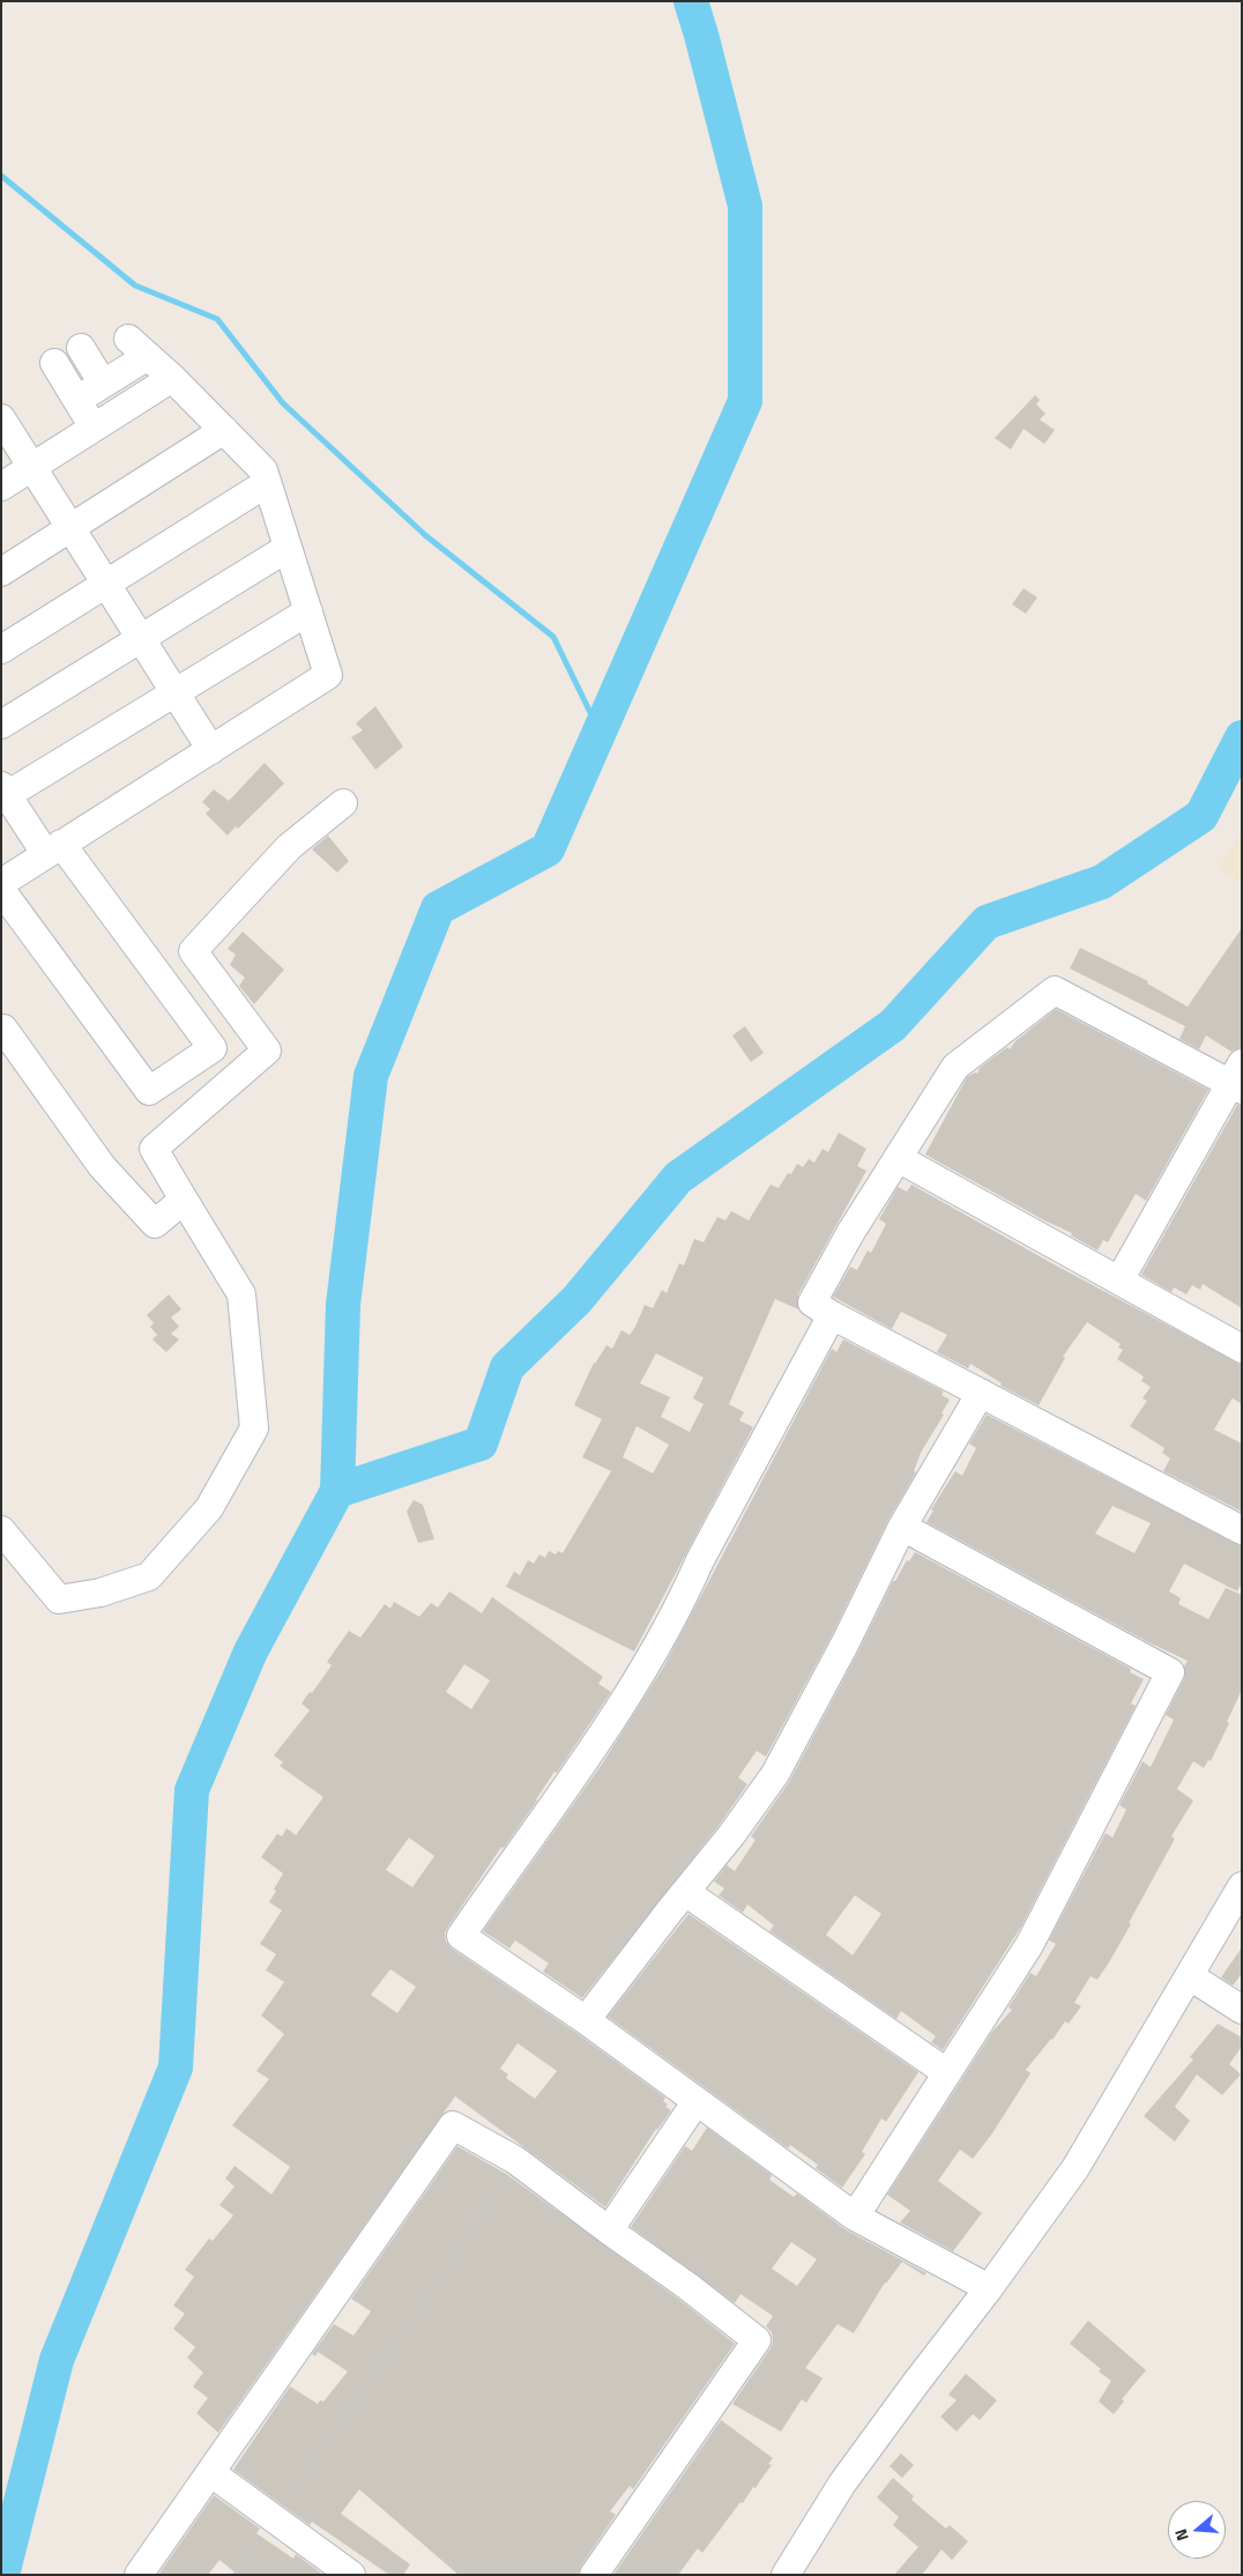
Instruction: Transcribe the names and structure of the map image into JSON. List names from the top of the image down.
{
  "north": "left"
}
